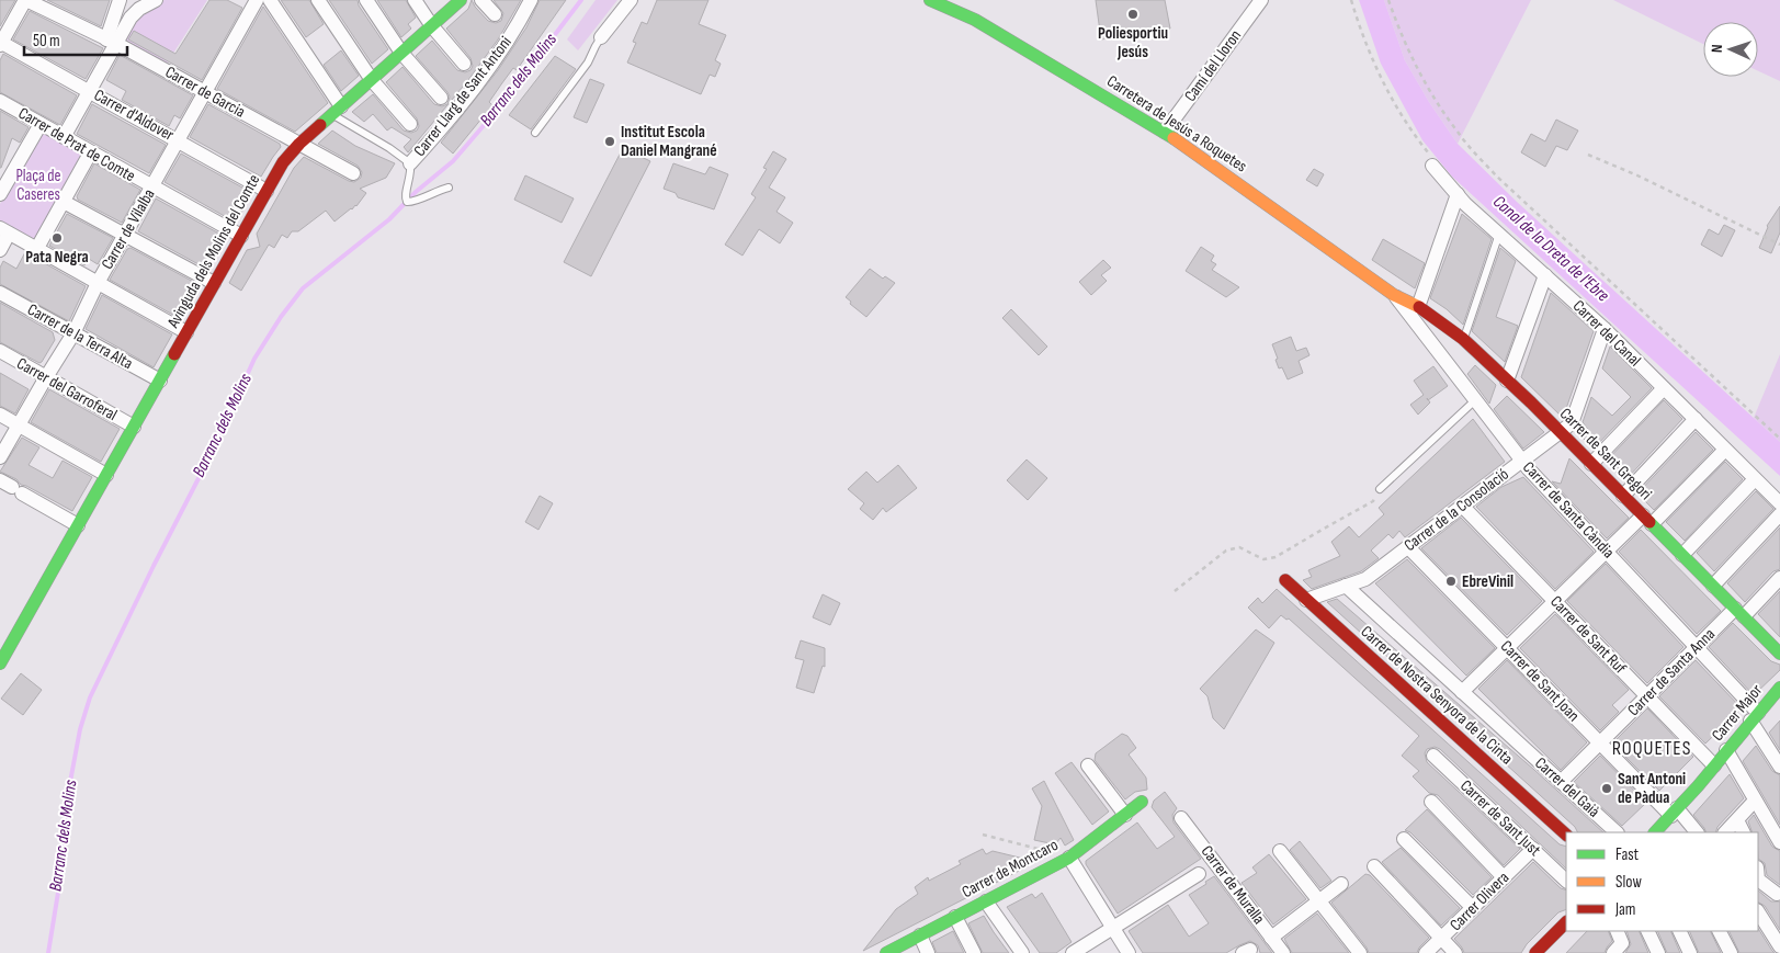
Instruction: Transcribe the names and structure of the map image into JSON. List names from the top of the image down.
{
  "streets": {
    "street": [
      "Camí del Lloron",
      "Carrer de Garcia",
      "Carrer Llarg de Sant Antoni",
      "Carrer d'Aldover",
      "Carretera de Jesús a Roquetes",
      "Carrer de Prat de Comte",
      "Carrer de Vilalba",
      "Avinguda dels Molins del Comte",
      "Carrer del Canal",
      "Carrer de la Terra Alta",
      "Carrer del Garroferal",
      "Carrer de Sant Gregori",
      "Carrer de la Consolació",
      "Carrer de Santa Càndia",
      "Carrer de Sant Ruf",
      "Carrer de Santa Anna",
      "Carrer de Sant Joan",
      "Carrer de Nostra Senyora de la Cinta",
      "Carrer Major",
      "Carrer del Gaià",
      "Carrer de Sant Just",
      "Carrer de Montcaro",
      "Carrer de Muralla",
      "Carrer Olivera"
    ]
  },
  "crossings": [
    ["Camí del Lloron", "Carretera de Jesús a Roquetes"],
    ["Carrer de Garcia", "Carrer de Vilalba"],
    ["Carrer de Garcia", "Avinguda dels Molins del Comte"],
    ["Carrer d'Aldover", "Carrer de Vilalba"],
    ["Carrer d'Aldover", "Avinguda dels Molins del Comte"],
    ["Carretera de Jesús a Roquetes", "Carrer de Sant Gregori"],
    ["Carretera de Jesús a Roquetes", "Carrer de Santa Càndia"],
    ["Carrer de Prat de Comte", "Carrer de Vilalba"],
    ["Carrer de Prat de Comte", "Avinguda dels Molins del Comte"],
    ["Carrer de Vilalba", "Carrer de la Terra Alta"],
    ["Carrer de Vilalba", "Carrer del Garroferal"],
    ["Avinguda dels Molins del Comte", "Carrer de la Terra Alta"],
    ["Avinguda dels Molins del Comte", "Carrer del Garroferal"],
    ["Carrer del Canal", "Carrer de la Consolació"],
    ["Carrer de Sant Gregori", "Carrer de la Consolació"],
    ["Carrer de Sant Gregori", "Carrer de Santa Càndia"],
    ["Carrer de Sant Gregori", "Carrer de Santa Anna"],
    ["Carrer de la Consolació", "Carrer de Santa Càndia"],
    ["Carrer de la Consolació", "Carrer de Sant Ruf"],
    ["Carrer de la Consolació", "Carrer de Sant Joan"],
    ["Carrer de la Consolació", "Carrer de Nostra Senyora de la Cinta"],
    ["Carrer de la Consolació", "Carrer del Gaià"],
    ["Carrer de Santa Càndia", "Carrer de Santa Anna"],
    ["Carrer de Santa Càndia", "Carrer Major"],
    ["Carrer de Sant Ruf", "Carrer de Santa Anna"],
    ["Carrer de Sant Ruf", "Carrer Major"],
    ["Carrer de Santa Anna", "Carrer de Sant Joan"],
    ["Carrer de Santa Anna", "Carrer del Gaià"],
    ["Carrer de Sant Joan", "Carrer Major"],
    ["Carrer de Sant Just", "Carrer Olivera"]
  ],
  "districts": ["ROQUETES"],
  "water": ["Barranc dels Molins", "Canal de la Dreta de l'Ebre"],
  "parks": ["Plaça de Caseres"],
  "places": [
    "Poliesportiu Jesús",
    "Institut Escola Daniel Mangrané",
    "Pata Negra",
    "EbreVinil",
    "Sant Antoni de Pàdua"
  ],
  "legend": ["Fast", "Slow", "Jam"],
  "scale_bar": "50 m",
  "north": "left"
}
